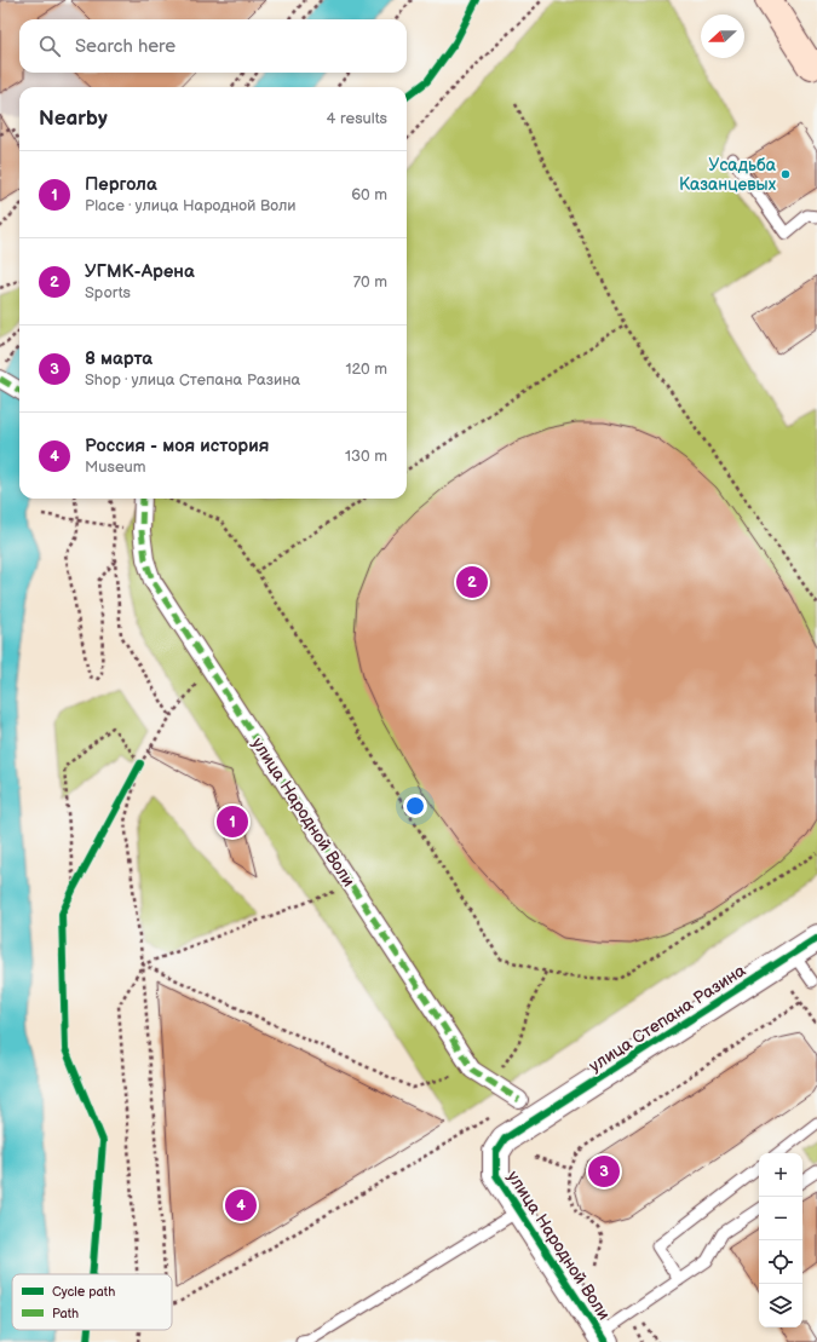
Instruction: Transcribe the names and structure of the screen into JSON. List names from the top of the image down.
{
  "streets": {
    "street": ["улица Народной Воли", "улица Степана Разина"]
  },
  "crossings": [
    ["улица Народной Воли", "улица Степана Разина"]
  ],
  "places": ["Усадьба Казанцевых"],
  "legend": ["Cycle path", "Path"],
  "north": "left",
  "page": {
    "search": "Search here",
    "heading": ["Nearby", "4 results"],
    "list": [
      {
        "mark": "1",
        "name": "Пергола",
        "note": "Place · улица Народной Воли",
        "value": "60 m"
      },
      {
        "mark": "2",
        "name": "УГМК-Арена",
        "note": "Sports",
        "value": "70 m"
      },
      {
        "mark": "3",
        "name": "8 марта",
        "note": "Shop · улица Степана Разина",
        "value": "120 m"
      },
      {
        "mark": "4",
        "name": "Россия - моя история",
        "note": "Museum",
        "value": "130 m"
      }
    ],
    "pins": [
      "2",
      "1",
      "3",
      "4"
    ],
    "map_buttons": ["+", "−"]
  }
}
